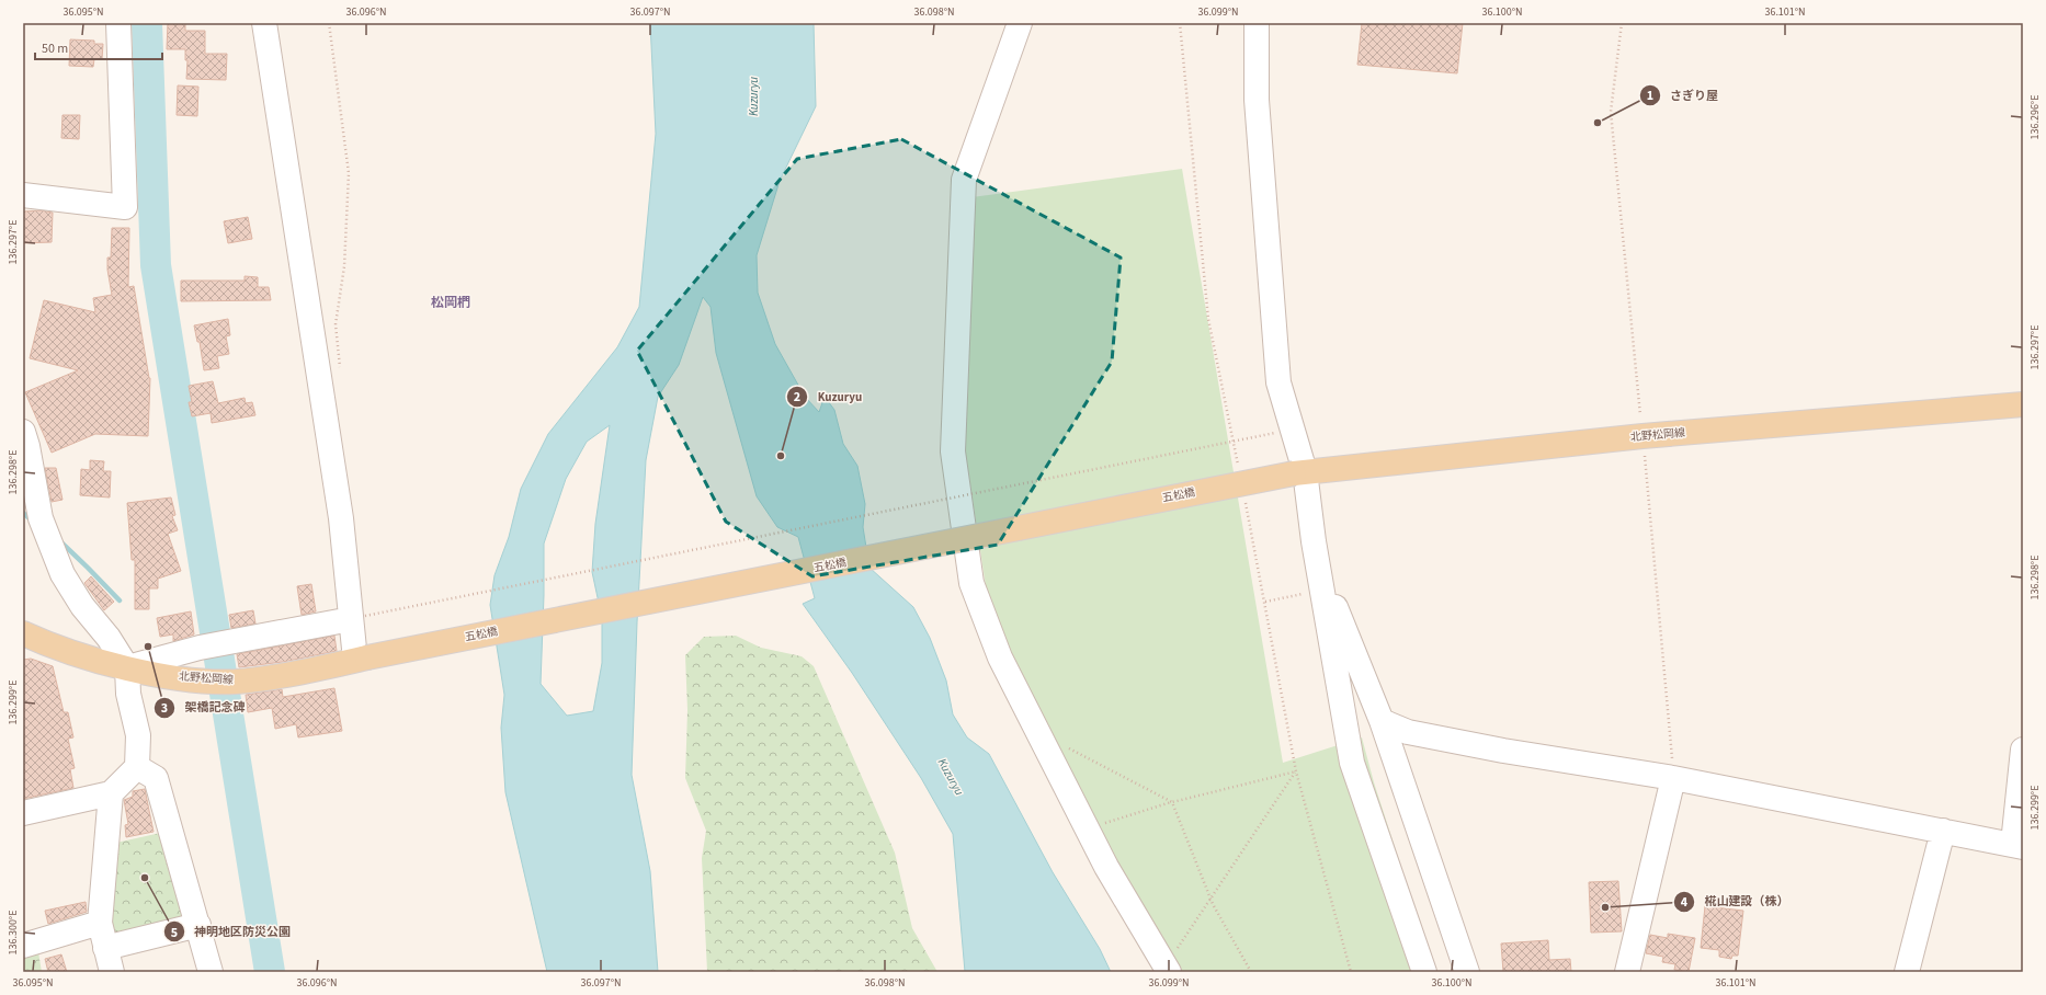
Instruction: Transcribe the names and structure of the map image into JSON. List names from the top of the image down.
{
  "streets": {
    "main road": ["北野松岡線", "五松橋"]
  },
  "crossings": [
    ["北野松岡線", "五松橋"]
  ],
  "districts": ["松岡椚"],
  "water": ["Kuzuryu"],
  "places": [
    "さぎり屋",
    "Kuzuryu",
    "架橋記念碑",
    "神明地区防災公園",
    "椛山建設（株）"
  ],
  "scale_bar": "50 m",
  "coordinates": [
    "36.095°N",
    "36.096°N",
    "36.097°N",
    "36.098°N",
    "36.099°N",
    "36.100°N",
    "36.101°N",
    "136.296°E",
    "136.297°E",
    "136.298°E",
    "136.299°E",
    "136.300°E"
  ]
}
